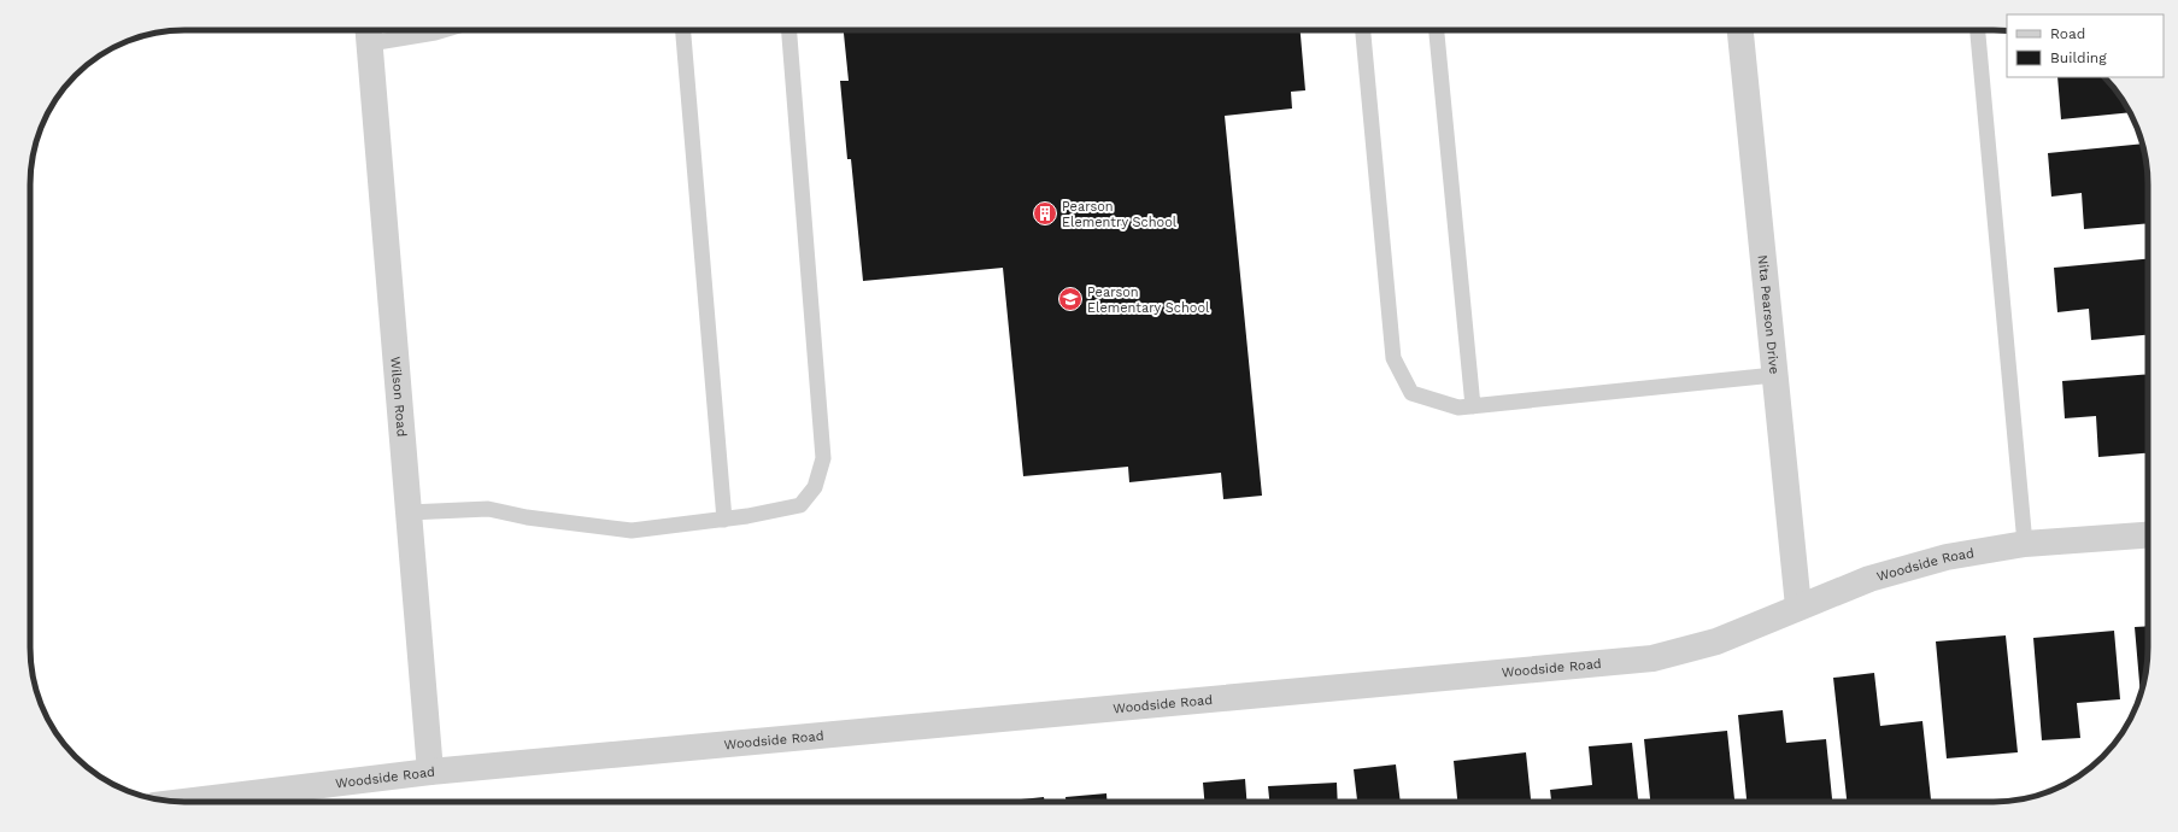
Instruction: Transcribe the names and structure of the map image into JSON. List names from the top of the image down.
{
  "streets": {
    "street": ["Nita Pearson Drive", "Wilson Road", "Woodside Road"]
  },
  "crossings": [
    ["Nita Pearson Drive", "Woodside Road"],
    ["Wilson Road", "Woodside Road"]
  ],
  "places": {
    "building": ["Pearson Elementry School"],
    "school or university": ["Pearson Elementary School"]
  },
  "legend": ["Road", "Building"]
}
